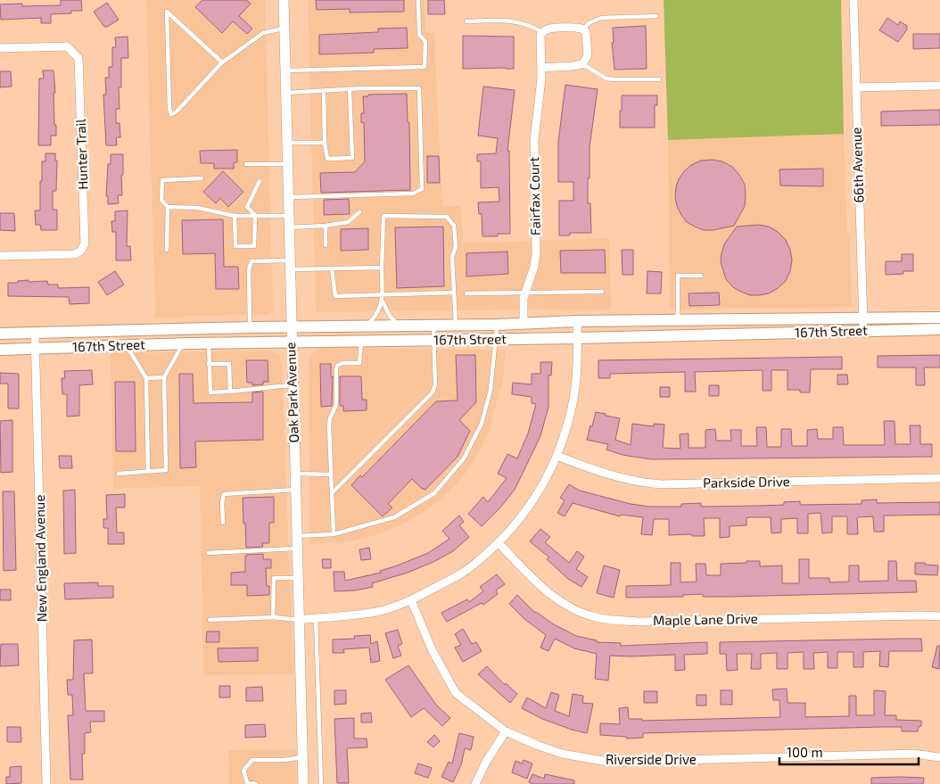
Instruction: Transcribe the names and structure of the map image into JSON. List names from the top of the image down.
{
  "streets": {
    "main road": ["167th Street"],
    "street": [
      "Hunter Trail",
      "66th Avenue",
      "Fairfax Court",
      "Oak Park Avenue",
      "Parkside Drive",
      "New England Avenue",
      "Maple Lane Drive",
      "Riverside Drive"
    ]
  },
  "crossings": [
    ["66th Avenue", "167th Street"],
    ["Fairfax Court", "167th Street"],
    ["167th Street", "Oak Park Avenue"],
    ["167th Street", "New England Avenue"]
  ],
  "scale_bar": "100 m"
}
